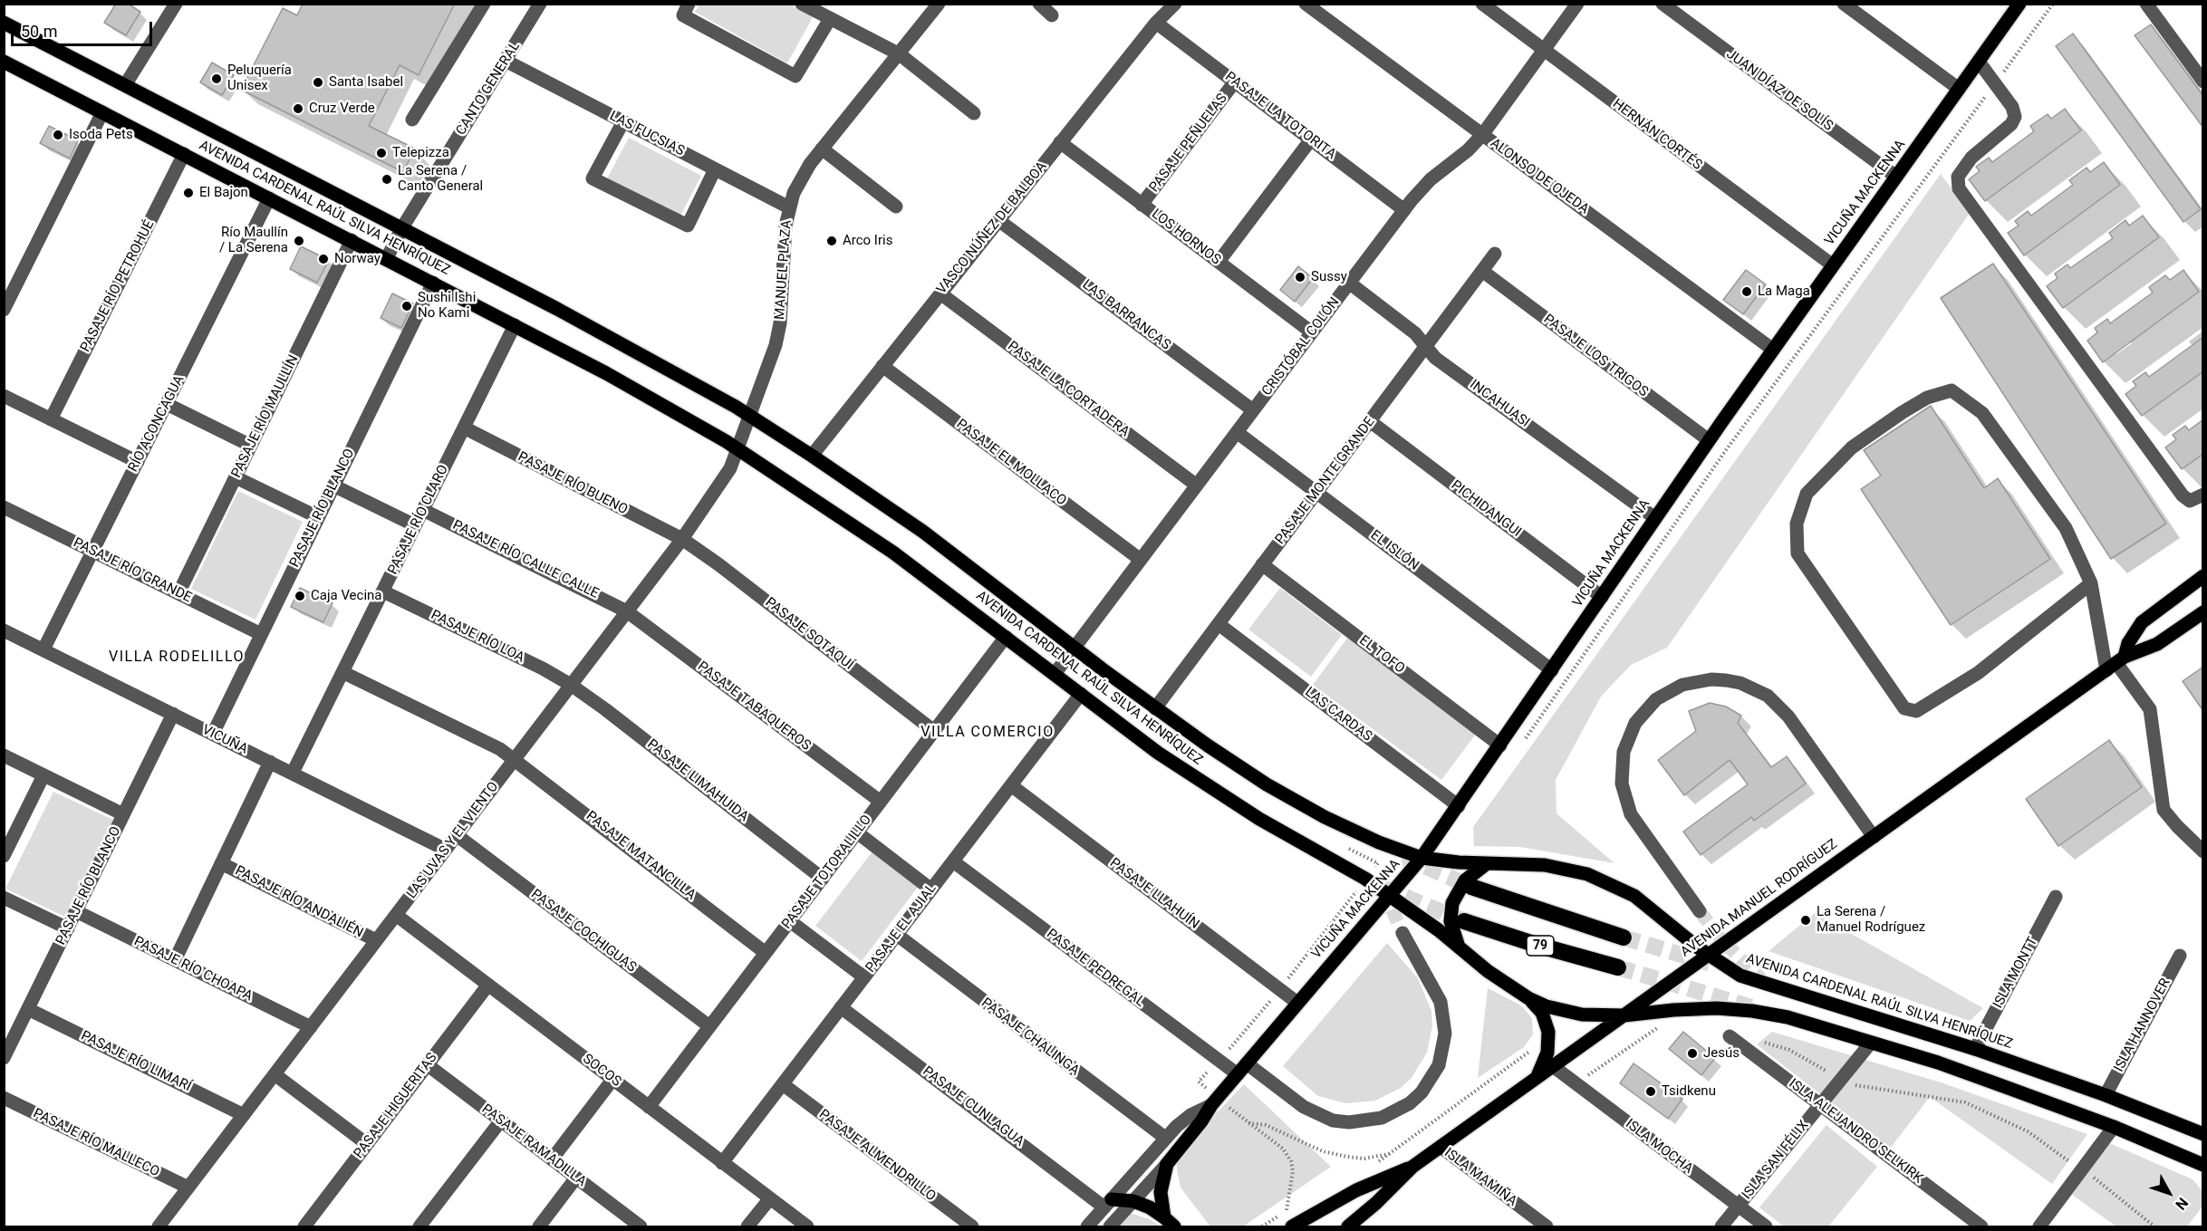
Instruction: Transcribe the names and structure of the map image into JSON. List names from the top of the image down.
{
  "streets": {
    "highway": ["79"],
    "main road": ["VICUÑA MACKENNA", "AVENIDA CARDENAL RAÚL SILVA HENRÍQUEZ", "AVENIDA MANUEL RODRÍGUEZ"],
    "street": [
      "CANTO GENERAL",
      "JUAN DÍAZ DE SOLÍS",
      "PASAJE LA TOTORITA",
      "LAS FUCSIAS",
      "HERNÁN CORTÉS",
      "PASAJE PEÑUELAS",
      "ALONSO DE OJEDA",
      "VASCO NÚÑEZ DE BALBOA",
      "LOS HORNOS",
      "MANUEL PLAZA",
      "PASAJE RÍO PETROHUÉ",
      "LAS BARRANCAS",
      "CRISTÓBAL COLÓN",
      "PASAJE LOS TRIGOS",
      "PASAJE LA CORTADERA",
      "INCAHUASI",
      "PASAJE RÍO MAULLÍN",
      "RÍO ACONCAGUA",
      "PASAJE EL MOLLACO",
      "PASAJE MONTE GRANDE",
      "PASAJE RÍO BUENO",
      "PASAJE RÍO BLANCO",
      "PICHIDANGUI",
      "PASAJE RÍO CLARO",
      "EL ISLÓN",
      "PASAJE RÍO CALLE CALLE",
      "PASAJE RÍO GRANDE",
      "PASAJE SOTAQUÍ",
      "PASAJE RÍO LOA",
      "EL TOFO",
      "PASAJE TABAQUEROS",
      "LAS CARDAS",
      "VICUÑA",
      "PASAJE LIMAHUIDA",
      "LAS UVAS Y EL VIENTO",
      "PASAJE MATANCILLA",
      "PASAJE TOTORALILLO",
      "PASAJE LLAHUÍN",
      "PASAJE RÍO ANDALIÉN",
      "PASAJE EL AJIAL",
      "PASAJE COCHIGUAS",
      "PASAJE PEDREGAL",
      "PASAJE RÍO CHOAPA",
      "ISLA MONTT",
      "ISLA HANNOVER",
      "PASAJE CHALINGA",
      "PASAJE RÍO LIMARÍ",
      "SOCOS",
      "PASAJE HIGUERITAS",
      "PASAJE CUNLAGUA",
      "ISLA ALEJANDRO SELKIRK",
      "PASAJE RÍO MALLECO",
      "PASAJE RAMADILLA",
      "ISLA MOCHA",
      "PASAJE ALMENDRILLO",
      "ISLA SAN FÉLIX",
      "ISLA MAMIÑA"
    ]
  },
  "crossings": [
    ["CANTO GENERAL", "LAS FUCSIAS"],
    ["CANTO GENERAL", "AVENIDA CARDENAL RAÚL SILVA HENRÍQUEZ"],
    ["JUAN DÍAZ DE SOLÍS", "VICUÑA MACKENNA"],
    ["PASAJE LA TOTORITA", "PASAJE PEÑUELAS"],
    ["PASAJE LA TOTORITA", "VASCO NÚÑEZ DE BALBOA"],
    ["PASAJE LA TOTORITA", "CRISTÓBAL COLÓN"],
    ["LAS FUCSIAS", "MANUEL PLAZA"],
    ["HERNÁN CORTÉS", "VICUÑA MACKENNA"],
    ["HERNÁN CORTÉS", "CRISTÓBAL COLÓN"],
    ["PASAJE PEÑUELAS", "LOS HORNOS"],
    ["ALONSO DE OJEDA", "VICUÑA MACKENNA"],
    ["ALONSO DE OJEDA", "CRISTÓBAL COLÓN"],
    ["VICUÑA MACKENNA", "AVENIDA CARDENAL RAÚL SILVA HENRÍQUEZ"],
    ["VICUÑA MACKENNA", "PASAJE LOS TRIGOS"],
    ["VICUÑA MACKENNA", "INCAHUASI"],
    ["VICUÑA MACKENNA", "PICHIDANGUI"],
    ["VICUÑA MACKENNA", "EL ISLÓN"],
    ["VICUÑA MACKENNA", "EL TOFO"],
    ["VICUÑA MACKENNA", "LAS CARDAS"],
    ["VICUÑA MACKENNA", "PASAJE LLAHUÍN"],
    ["VICUÑA MACKENNA", "PASAJE PEDREGAL"],
    ["VICUÑA MACKENNA", "PASAJE CHALINGA"],
    ["VICUÑA MACKENNA", "PASAJE CUNLAGUA"],
    ["AVENIDA CARDENAL RAÚL SILVA HENRÍQUEZ", "VASCO NÚÑEZ DE BALBOA"],
    ["AVENIDA CARDENAL RAÚL SILVA HENRÍQUEZ", "MANUEL PLAZA"],
    ["AVENIDA CARDENAL RAÚL SILVA HENRÍQUEZ", "PASAJE RÍO PETROHUÉ"],
    ["AVENIDA CARDENAL RAÚL SILVA HENRÍQUEZ", "CRISTÓBAL COLÓN"],
    ["AVENIDA CARDENAL RAÚL SILVA HENRÍQUEZ", "PASAJE RÍO MAULLÍN"],
    ["AVENIDA CARDENAL RAÚL SILVA HENRÍQUEZ", "RÍO ACONCAGUA"],
    ["AVENIDA CARDENAL RAÚL SILVA HENRÍQUEZ", "PASAJE MONTE GRANDE"],
    ["AVENIDA CARDENAL RAÚL SILVA HENRÍQUEZ", "PASAJE RÍO BLANCO"],
    ["AVENIDA CARDENAL RAÚL SILVA HENRÍQUEZ", "PASAJE RÍO CLARO"],
    ["AVENIDA CARDENAL RAÚL SILVA HENRÍQUEZ", "LAS UVAS Y EL VIENTO"],
    ["AVENIDA CARDENAL RAÚL SILVA HENRÍQUEZ", "PASAJE TOTORALILLO"],
    ["AVENIDA CARDENAL RAÚL SILVA HENRÍQUEZ", "AVENIDA MANUEL RODRÍGUEZ"],
    ["AVENIDA CARDENAL RAÚL SILVA HENRÍQUEZ", "PASAJE EL AJIAL"],
    ["AVENIDA CARDENAL RAÚL SILVA HENRÍQUEZ", "ISLA MONTT"],
    ["AVENIDA CARDENAL RAÚL SILVA HENRÍQUEZ", "ISLA HANNOVER"],
    ["AVENIDA CARDENAL RAÚL SILVA HENRÍQUEZ", "ISLA SAN FÉLIX"],
    ["VASCO NÚÑEZ DE BALBOA", "LOS HORNOS"],
    ["VASCO NÚÑEZ DE BALBOA", "LAS BARRANCAS"],
    ["VASCO NÚÑEZ DE BALBOA", "PASAJE LA CORTADERA"],
    ["VASCO NÚÑEZ DE BALBOA", "PASAJE EL MOLLACO"],
    ["LOS HORNOS", "CRISTÓBAL COLÓN"],
    ["MANUEL PLAZA", "LAS UVAS Y EL VIENTO"],
    ["LAS BARRANCAS", "CRISTÓBAL COLÓN"],
    ["CRISTÓBAL COLÓN", "PASAJE LA CORTADERA"],
    ["CRISTÓBAL COLÓN", "INCAHUASI"],
    ["CRISTÓBAL COLÓN", "PASAJE EL MOLLACO"],
    ["CRISTÓBAL COLÓN", "EL ISLÓN"],
    ["PASAJE LOS TRIGOS", "PASAJE MONTE GRANDE"],
    ["INCAHUASI", "PASAJE MONTE GRANDE"],
    ["PASAJE RÍO MAULLÍN", "PASAJE RÍO GRANDE"],
    ["RÍO ACONCAGUA", "PASAJE RÍO GRANDE"],
    ["RÍO ACONCAGUA", "VICUÑA"],
    ["PASAJE MONTE GRANDE", "PICHIDANGUI"],
    ["PASAJE MONTE GRANDE", "EL ISLÓN"],
    ["PASAJE MONTE GRANDE", "EL TOFO"],
    ["PASAJE MONTE GRANDE", "LAS CARDAS"],
    ["PASAJE RÍO BUENO", "PASAJE RÍO CLARO"],
    ["PASAJE RÍO BUENO", "PASAJE SOTAQUÍ"],
    ["PASAJE RÍO BUENO", "LAS UVAS Y EL VIENTO"],
    ["PASAJE RÍO BLANCO", "PASAJE RÍO GRANDE"],
    ["PASAJE RÍO BLANCO", "VICUÑA"],
    ["PASAJE RÍO BLANCO", "PASAJE RÍO CHOAPA"],
    ["PASAJE RÍO BLANCO", "PASAJE RÍO LIMARÍ"],
    ["PASAJE RÍO CLARO", "PASAJE RÍO CALLE CALLE"],
    ["PASAJE RÍO CLARO", "PASAJE RÍO LOA"],
    ["PASAJE RÍO CLARO", "VICUÑA"],
    ["PASAJE RÍO CALLE CALLE", "PASAJE TABAQUEROS"],
    ["PASAJE RÍO CALLE CALLE", "LAS UVAS Y EL VIENTO"],
    ["PASAJE SOTAQUÍ", "LAS UVAS Y EL VIENTO"],
    ["PASAJE SOTAQUÍ", "PASAJE TOTORALILLO"],
    ["PASAJE RÍO LOA", "PASAJE LIMAHUIDA"],
    ["PASAJE RÍO LOA", "LAS UVAS Y EL VIENTO"],
    ["PASAJE TABAQUEROS", "LAS UVAS Y EL VIENTO"],
    ["PASAJE TABAQUEROS", "PASAJE TOTORALILLO"],
    ["VICUÑA", "LAS UVAS Y EL VIENTO"],
    ["PASAJE LIMAHUIDA", "LAS UVAS Y EL VIENTO"],
    ["PASAJE LIMAHUIDA", "PASAJE TOTORALILLO"],
    ["LAS UVAS Y EL VIENTO", "PASAJE MATANCILLA"],
    ["LAS UVAS Y EL VIENTO", "PASAJE RÍO ANDALIÉN"],
    ["LAS UVAS Y EL VIENTO", "PASAJE COCHIGUAS"],
    ["LAS UVAS Y EL VIENTO", "PASAJE RÍO CHOAPA"],
    ["LAS UVAS Y EL VIENTO", "PASAJE RÍO LIMARÍ"],
    ["LAS UVAS Y EL VIENTO", "SOCOS"],
    ["LAS UVAS Y EL VIENTO", "PASAJE RÍO MALLECO"],
    ["PASAJE MATANCILLA", "PASAJE TOTORALILLO"],
    ["PASAJE TOTORALILLO", "PASAJE COCHIGUAS"],
    ["PASAJE TOTORALILLO", "SOCOS"],
    ["PASAJE LLAHUÍN", "PASAJE EL AJIAL"],
    ["AVENIDA MANUEL RODRÍGUEZ", "ISLA MOCHA"],
    ["AVENIDA MANUEL RODRÍGUEZ", "ISLA MAMIÑA"],
    ["PASAJE EL AJIAL", "PASAJE PEDREGAL"],
    ["PASAJE EL AJIAL", "PASAJE CHALINGA"],
    ["PASAJE EL AJIAL", "SOCOS"],
    ["PASAJE EL AJIAL", "PASAJE CUNLAGUA"],
    ["PASAJE EL AJIAL", "PASAJE ALMENDRILLO"],
    ["SOCOS", "PASAJE HIGUERITAS"],
    ["PASAJE HIGUERITAS", "PASAJE RAMADILLA"],
    ["ISLA ALEJANDRO SELKIRK", "ISLA SAN FÉLIX"],
    ["ISLA MOCHA", "ISLA SAN FÉLIX"]
  ],
  "districts": ["VILLA RODELILLO", "VILLA COMERCIO"],
  "places": [
    "Peluquería Unisex",
    "Santa Isabel",
    "Cruz Verde",
    "Isoda Pets",
    "Telepizza",
    "La Serena / Canto General",
    "El Bajon",
    "Río Maullín / La Serena",
    "Arco Iris",
    "Norway",
    "Sussy",
    "La Maga",
    "Sushi Ishi No Kami",
    "Caja Vecina",
    "La Serena / Manuel Rodríguez",
    "Jesús",
    "Tsidkenu"
  ],
  "scale_bar": "50 m",
  "north": "bottom right"
}
